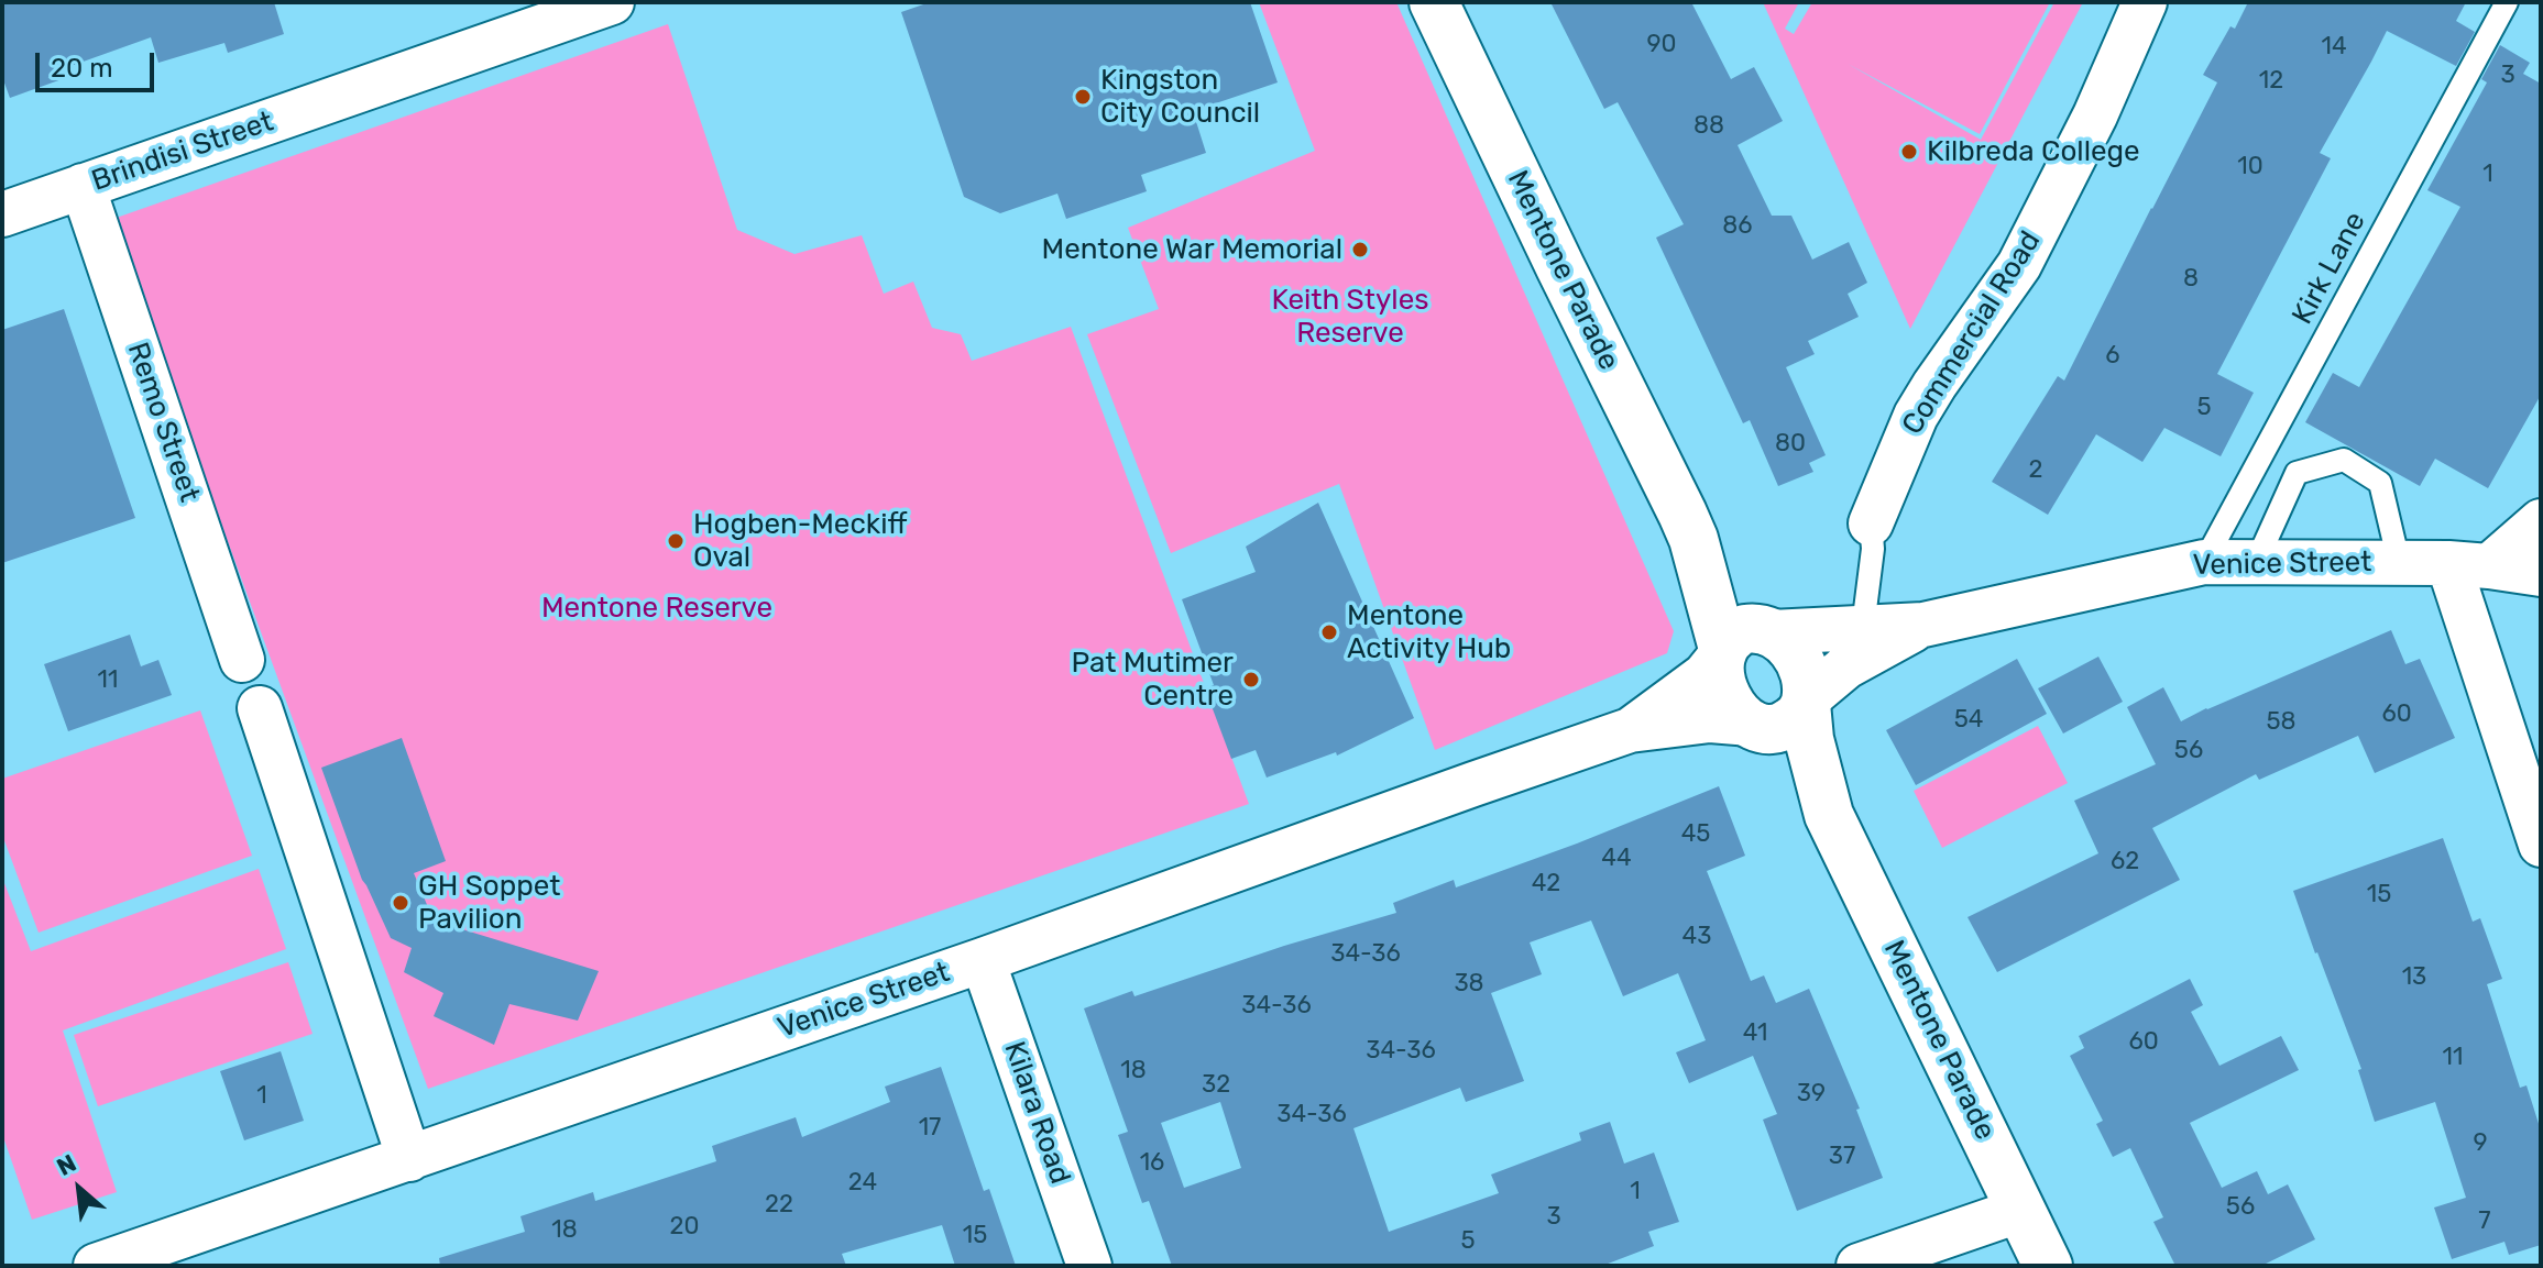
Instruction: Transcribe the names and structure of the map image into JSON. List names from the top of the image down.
{
  "streets": {
    "street": [
      "Brindisi Street",
      "Mentone Parade",
      "Commercial Road",
      "Remo Street",
      "Venice Street",
      "Kilara Road"
    ],
    "lane": ["Kirk Lane"]
  },
  "crossings": [
    ["Brindisi Street", "Remo Street"],
    ["Kirk Lane", "Venice Street"],
    ["Mentone Parade", "Venice Street"],
    ["Venice Street", "Kilara Road"]
  ],
  "parks": ["Keith Styles Reserve", "Mentone Reserve"],
  "places": [
    "Kingston City Council",
    "Kilbreda College",
    "Mentone War Memorial",
    "Hogben-Meckiff Oval",
    "Mentone Activity Hub",
    "Pat Mutimer Centre",
    "GH Soppet Pavilion"
  ],
  "house_numbers": [
    "90",
    "14",
    "3",
    "12",
    "88",
    "10",
    "1",
    "86",
    "8",
    "6",
    "5",
    "80",
    "2",
    "11",
    "60",
    "54",
    "58",
    "56",
    "45",
    "44",
    "62",
    "42",
    "15",
    "43",
    "34-36",
    "13",
    "38",
    "34-36",
    "41",
    "60",
    "34-36",
    "11",
    "18",
    "32",
    "39",
    "1",
    "34-36",
    "17",
    "9",
    "37",
    "16",
    "24",
    "1",
    "22",
    "56",
    "3",
    "7",
    "20",
    "18",
    "15",
    "5"
  ],
  "scale_bar": "20 m",
  "north": "top left"
}
